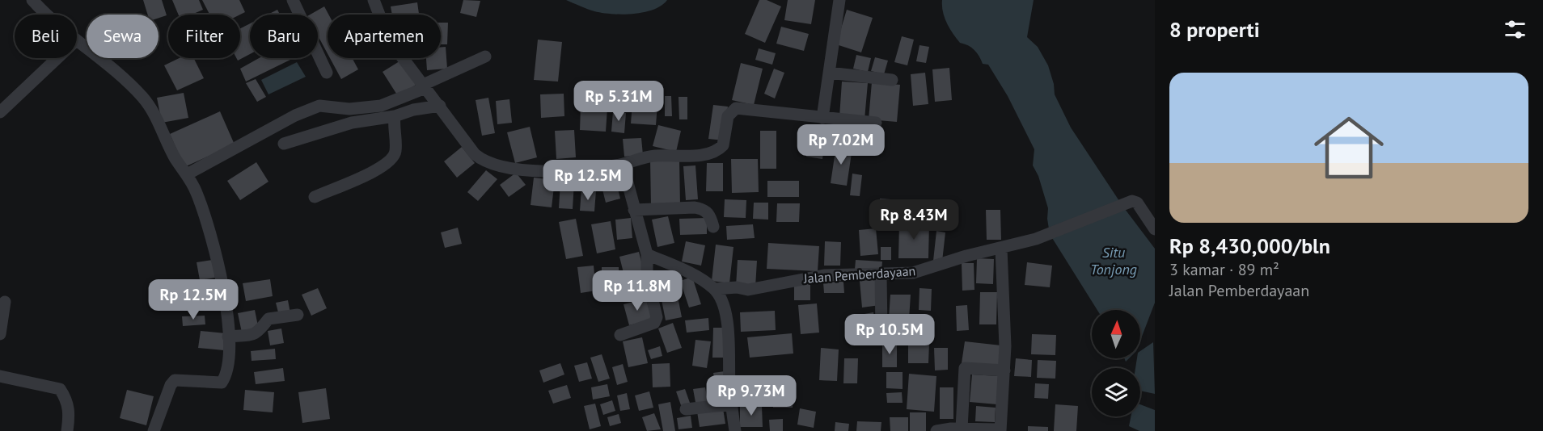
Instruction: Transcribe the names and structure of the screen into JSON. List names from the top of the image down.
{
  "streets": {
    "street": ["Jalan Pemberdayaan"]
  },
  "water": ["Situ Tonjong"],
  "north": "top",
  "page": {
    "heading": "8 properti",
    "chip": [
      "Beli",
      "Sewa",
      "Filter",
      "Baru",
      "Apartemen"
    ],
    "list": [
      {
        "name": "Rp 8,430,000/bln",
        "note": "3 kamar · 89 m² · Jalan Pemberdayaan"
      }
    ],
    "price": [
      "Rp 5.31M",
      "Rp 7.02M",
      "Rp 12.5M",
      "Rp 8.43M",
      "Rp 11.8M",
      "Rp 12.5M",
      "Rp 10.5M",
      "Rp 9.73M"
    ]
  }
}
